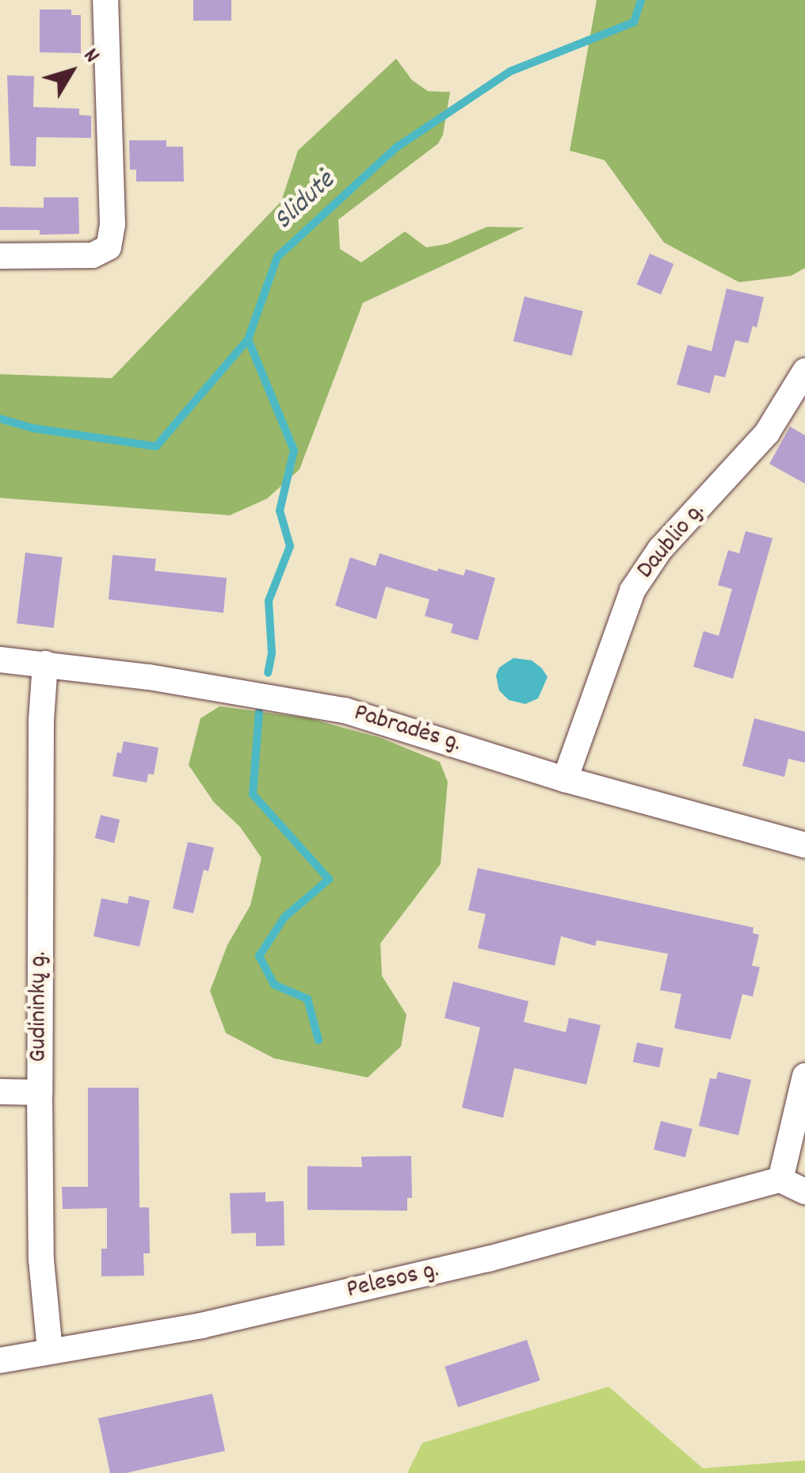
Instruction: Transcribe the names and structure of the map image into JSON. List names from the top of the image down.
{
  "streets": {
    "street": [
      "Daublio g.",
      "Pabradės g.",
      "Gudininkų g.",
      "Pelesos g."
    ]
  },
  "crossings": [
    ["Daublio g.", "Pabradės g."],
    ["Pabradės g.", "Gudininkų g."],
    ["Gudininkų g.", "Pelesos g."]
  ],
  "water": ["Slidutė"],
  "north": "top right"
}
